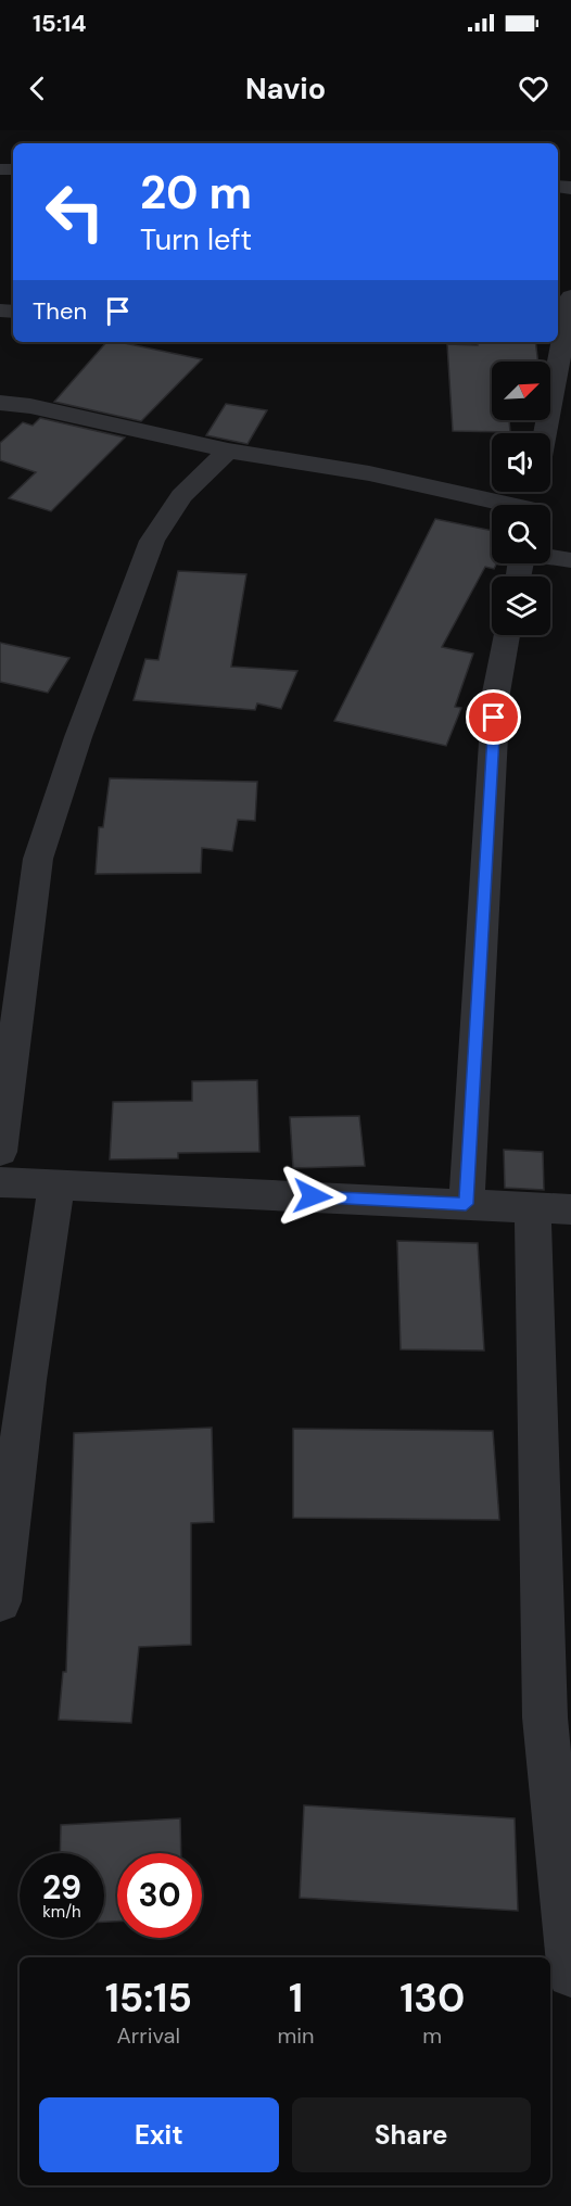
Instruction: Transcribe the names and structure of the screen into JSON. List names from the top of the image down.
{
  "north": "top right",
  "page": {
    "status": "15:14",
    "header": "Navio",
    "turn": ["20 m", "Turn left"],
    "then": "Then",
    "speed": "29 km/h",
    "limit": "30",
    "eta": [
      "15:15",
      "Arrival",
      "1",
      "min",
      "130",
      "m"
    ],
    "buttons": ["Exit", "Share"]
  }
}
